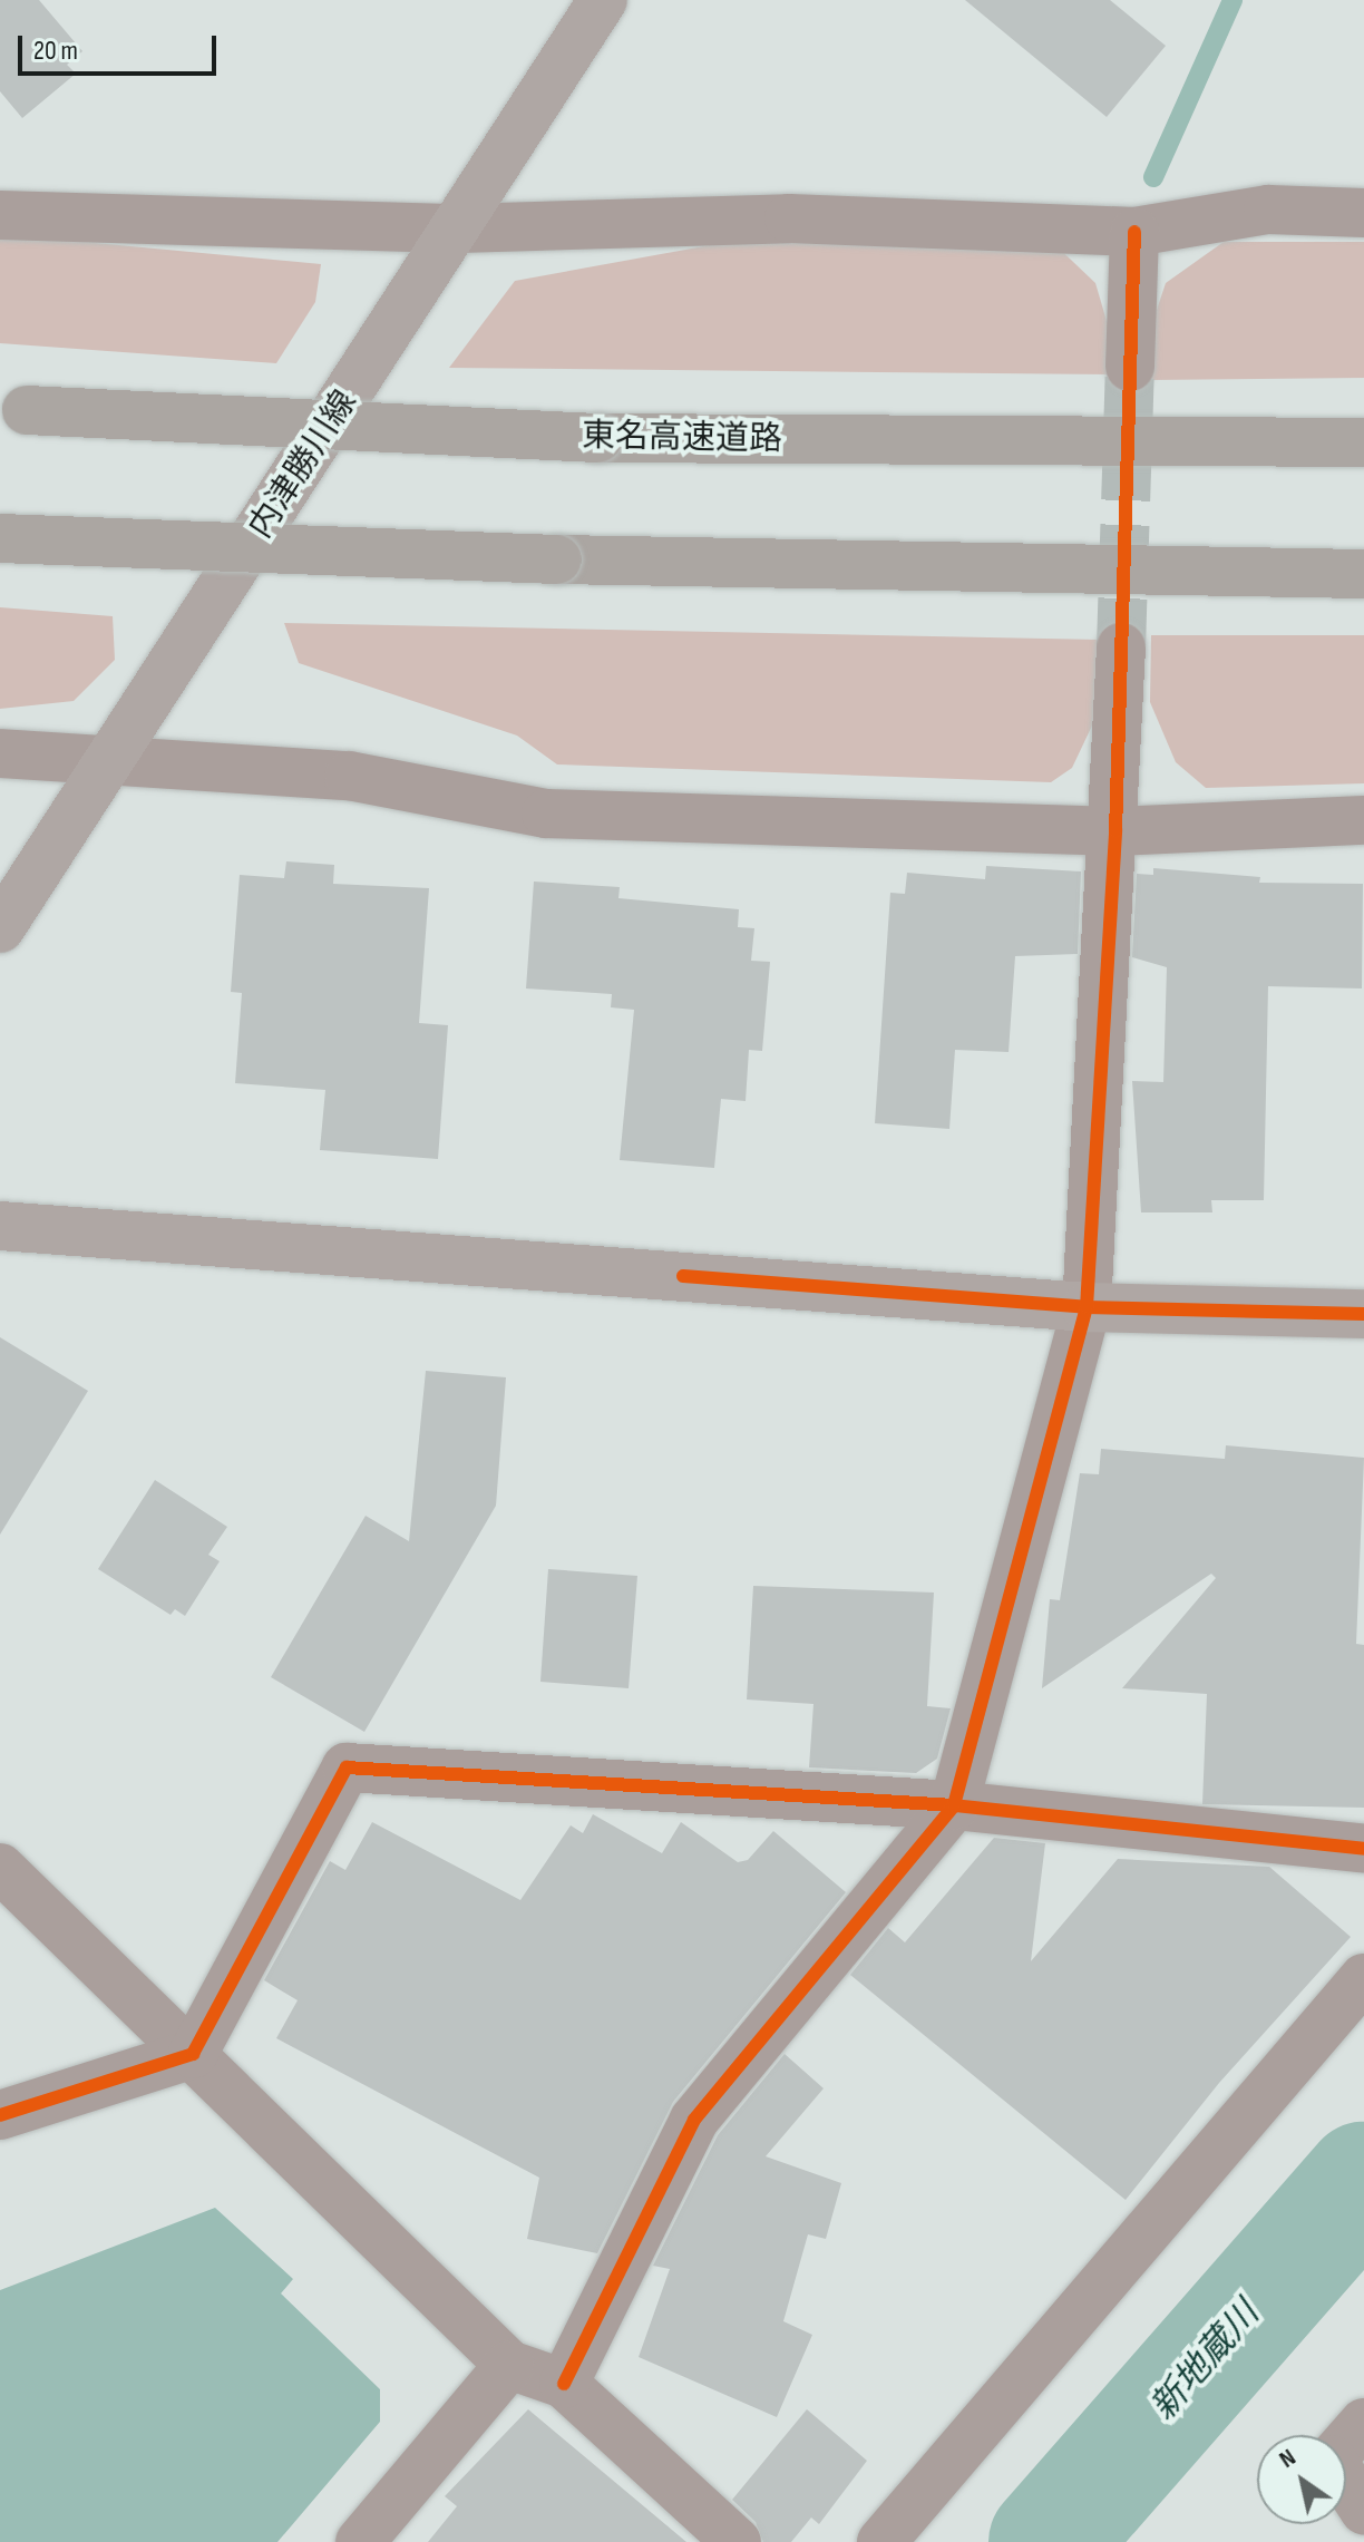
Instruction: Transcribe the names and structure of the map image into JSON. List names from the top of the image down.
{
  "streets": {
    "highway": ["東名高速道路"],
    "street": ["内津勝川線"]
  },
  "water": ["新地蔵川"],
  "scale_bar": "20 m",
  "north": "top left"
}
